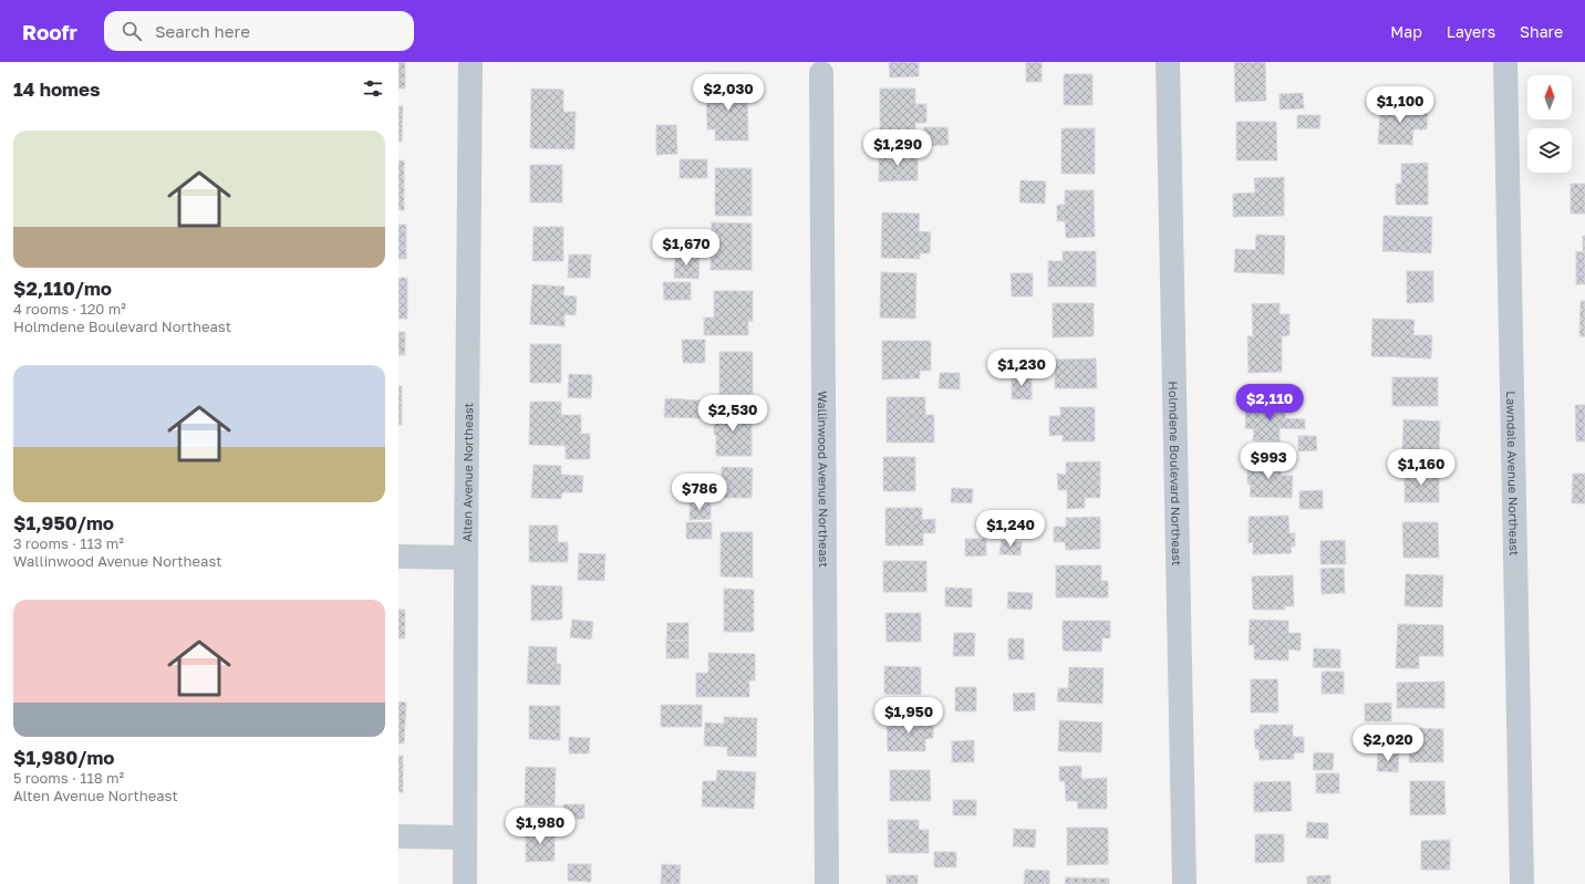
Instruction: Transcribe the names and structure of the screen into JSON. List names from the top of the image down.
{
  "streets": {
    "street": [
      "Alten Avenue Northeast",
      "Holmdene Boulevard Northeast",
      "Lawndale Avenue Northeast",
      "Wallinwood Avenue Northeast"
    ]
  },
  "north": "top",
  "page": {
    "header": "Roofr",
    "search": "Search here",
    "nav": ["Map", "Layers", "Share"],
    "heading": "14 homes",
    "price": [
      "$2,030",
      "$1,100",
      "$1,290",
      "$1,670",
      "$1,230",
      "$2,110",
      "$2,530",
      "$993",
      "$1,160",
      "$786",
      "$1,240",
      "$1,950",
      "$2,020",
      "$1,980"
    ],
    "list": [
      {
        "name": "$2,110/mo",
        "note": "4 rooms · 120 m² · Holmdene Boulevard Northeast"
      },
      {
        "name": "$1,950/mo",
        "note": "3 rooms · 113 m² · Wallinwood Avenue Northeast"
      },
      {
        "name": "$1,980/mo",
        "note": "5 rooms · 118 m² · Alten Avenue Northeast"
      }
    ]
  }
}
